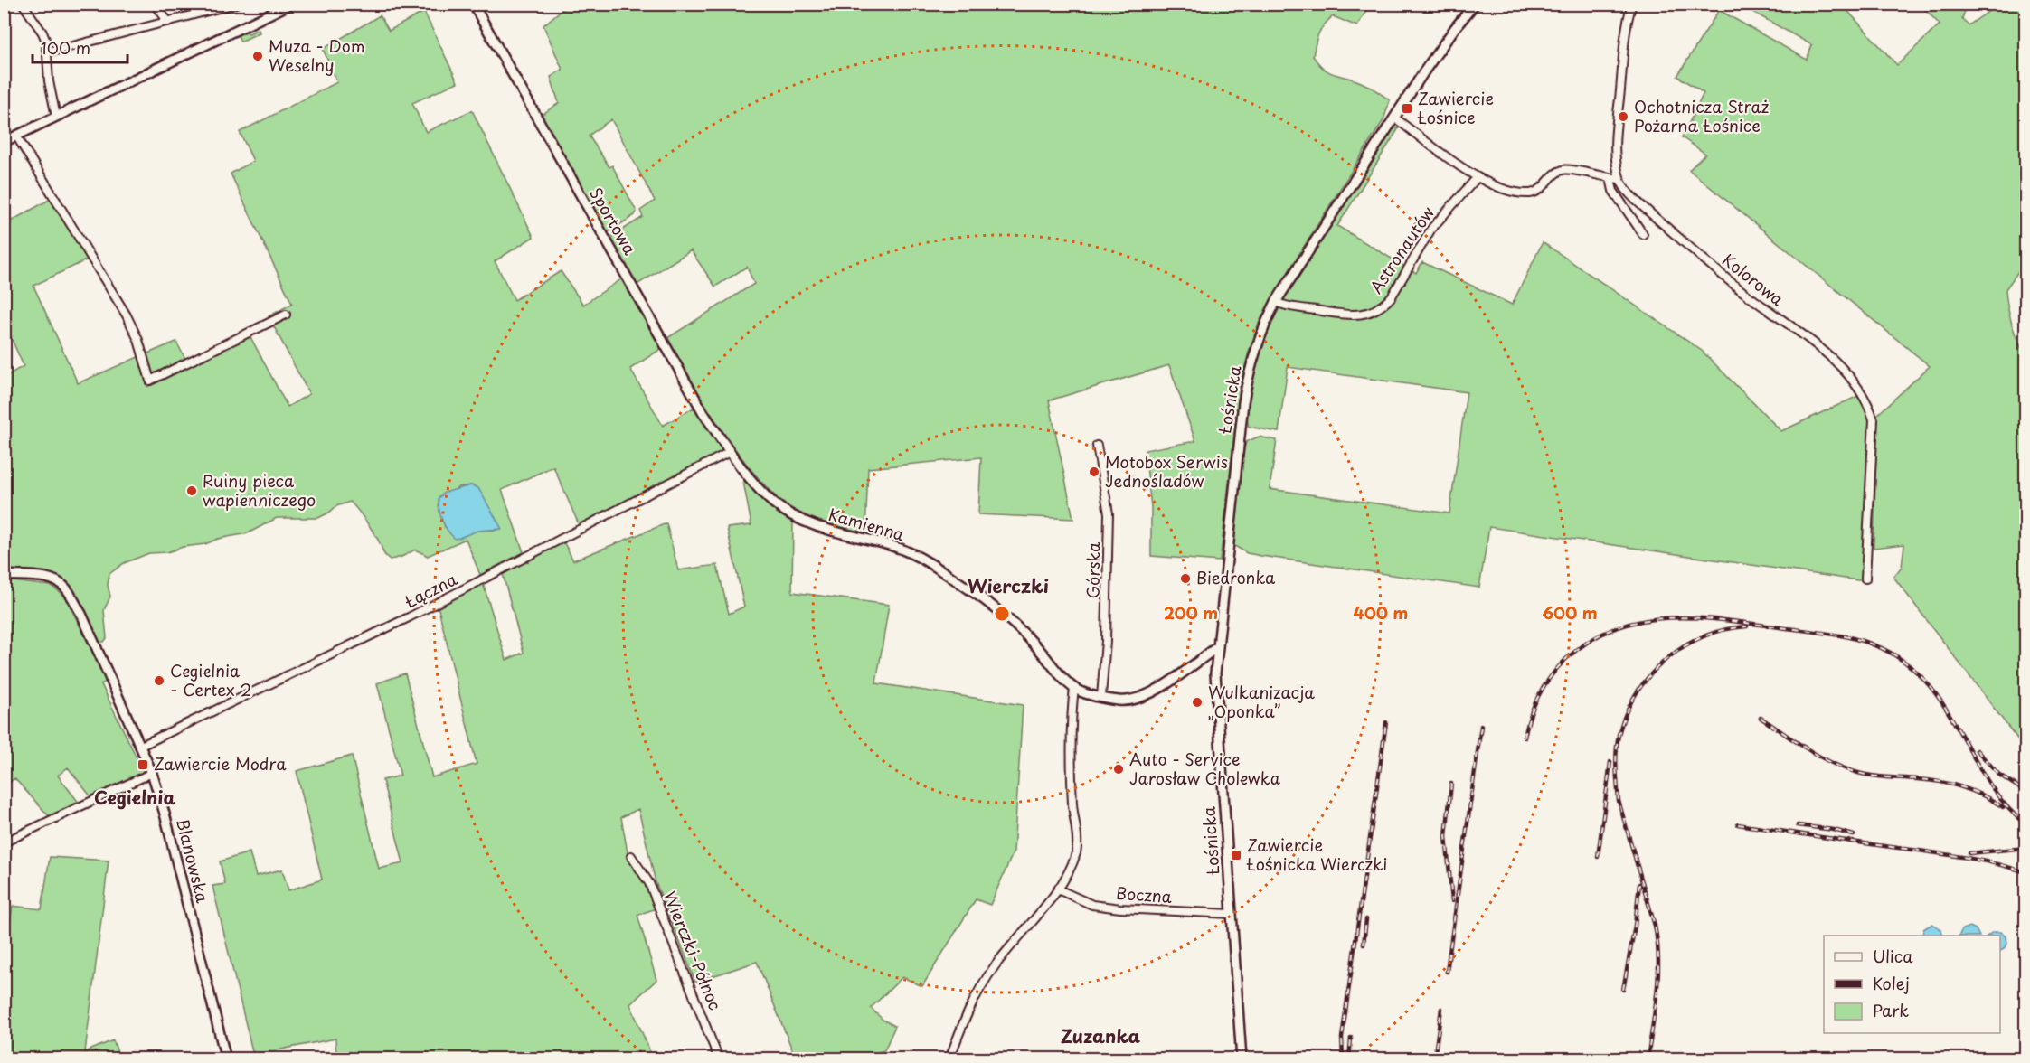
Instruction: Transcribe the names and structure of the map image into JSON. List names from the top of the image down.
{
  "streets": {
    "street": [
      "Sportowa",
      "Astronautów",
      "Kolorowa",
      "Łośnicka",
      "Kamienna",
      "Górska",
      "Łączna",
      "Blanowska",
      "Boczna",
      "Wierczki-Północ"
    ]
  },
  "crossings": [
    ["Sportowa", "Kamienna"],
    ["Sportowa", "Łączna"],
    ["Astronautów", "Łośnicka"],
    ["Łośnicka", "Kamienna"],
    ["Łośnicka", "Boczna"],
    ["Kamienna", "Górska"],
    ["Kamienna", "Łączna"],
    ["Łączna", "Blanowska"]
  ],
  "districts": ["Wierczki", "Cegielnia", "Zuzanka"],
  "places": {
    "other": [
      "Muza - Dom Weselny",
      "Ochotnicza Straż Pożarna Łośnice",
      "Motobox Serwis Jednośladów",
      "Ruiny pieca wapienniczego",
      "Biedronka",
      "Cegielnia - Certex 2",
      "Wulkanizacja „Oponka”",
      "Auto - Service Jarosław Cholewka"
    ],
    "transit": ["Zawiercie Łośnice", "Zawiercie Modra", "Zawiercie Łośnicka Wierczki"]
  },
  "legend": ["Ulica", "Kolej", "Park"],
  "scale_bar": "100 m",
  "rings": ["200 m", "400 m", "600 m"]
}
